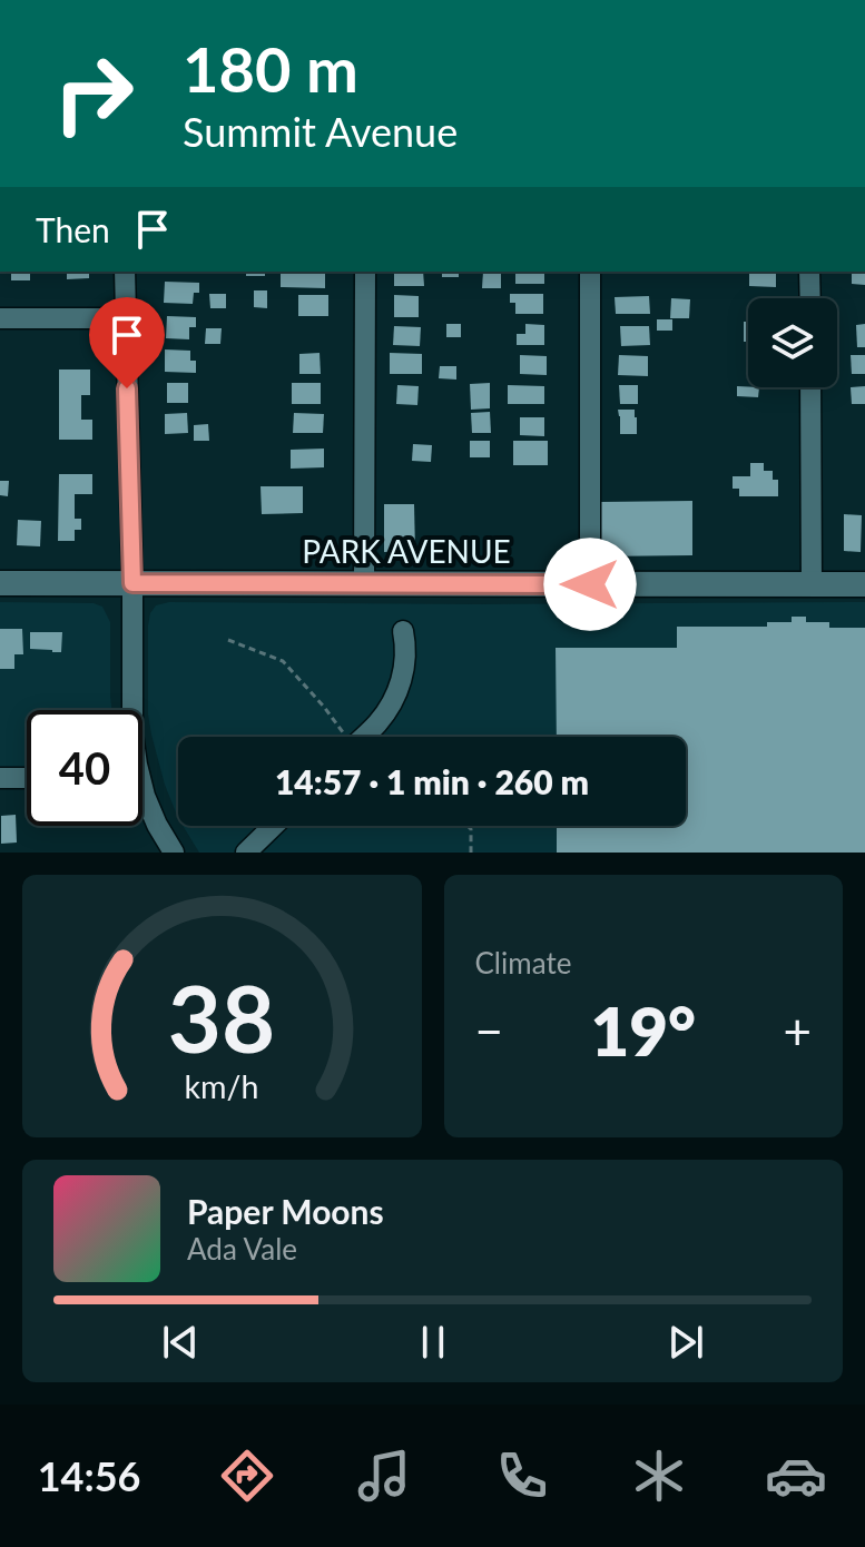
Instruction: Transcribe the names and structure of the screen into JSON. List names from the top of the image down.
{
  "streets": {
    "street": ["PARK AVENUE"]
  },
  "page": {
    "turn": ["180 m", "Summit Avenue"],
    "then": "Then",
    "limit": "40",
    "trip": "14:57 · 1 min · 260 m",
    "tile": "Climate",
    "heat": ["−", "19°", "+"],
    "song": ["Paper Moons", "Ada Vale"],
    "tabs": "14:56",
    "gauge": ["38", "km/h"]
  }
}
